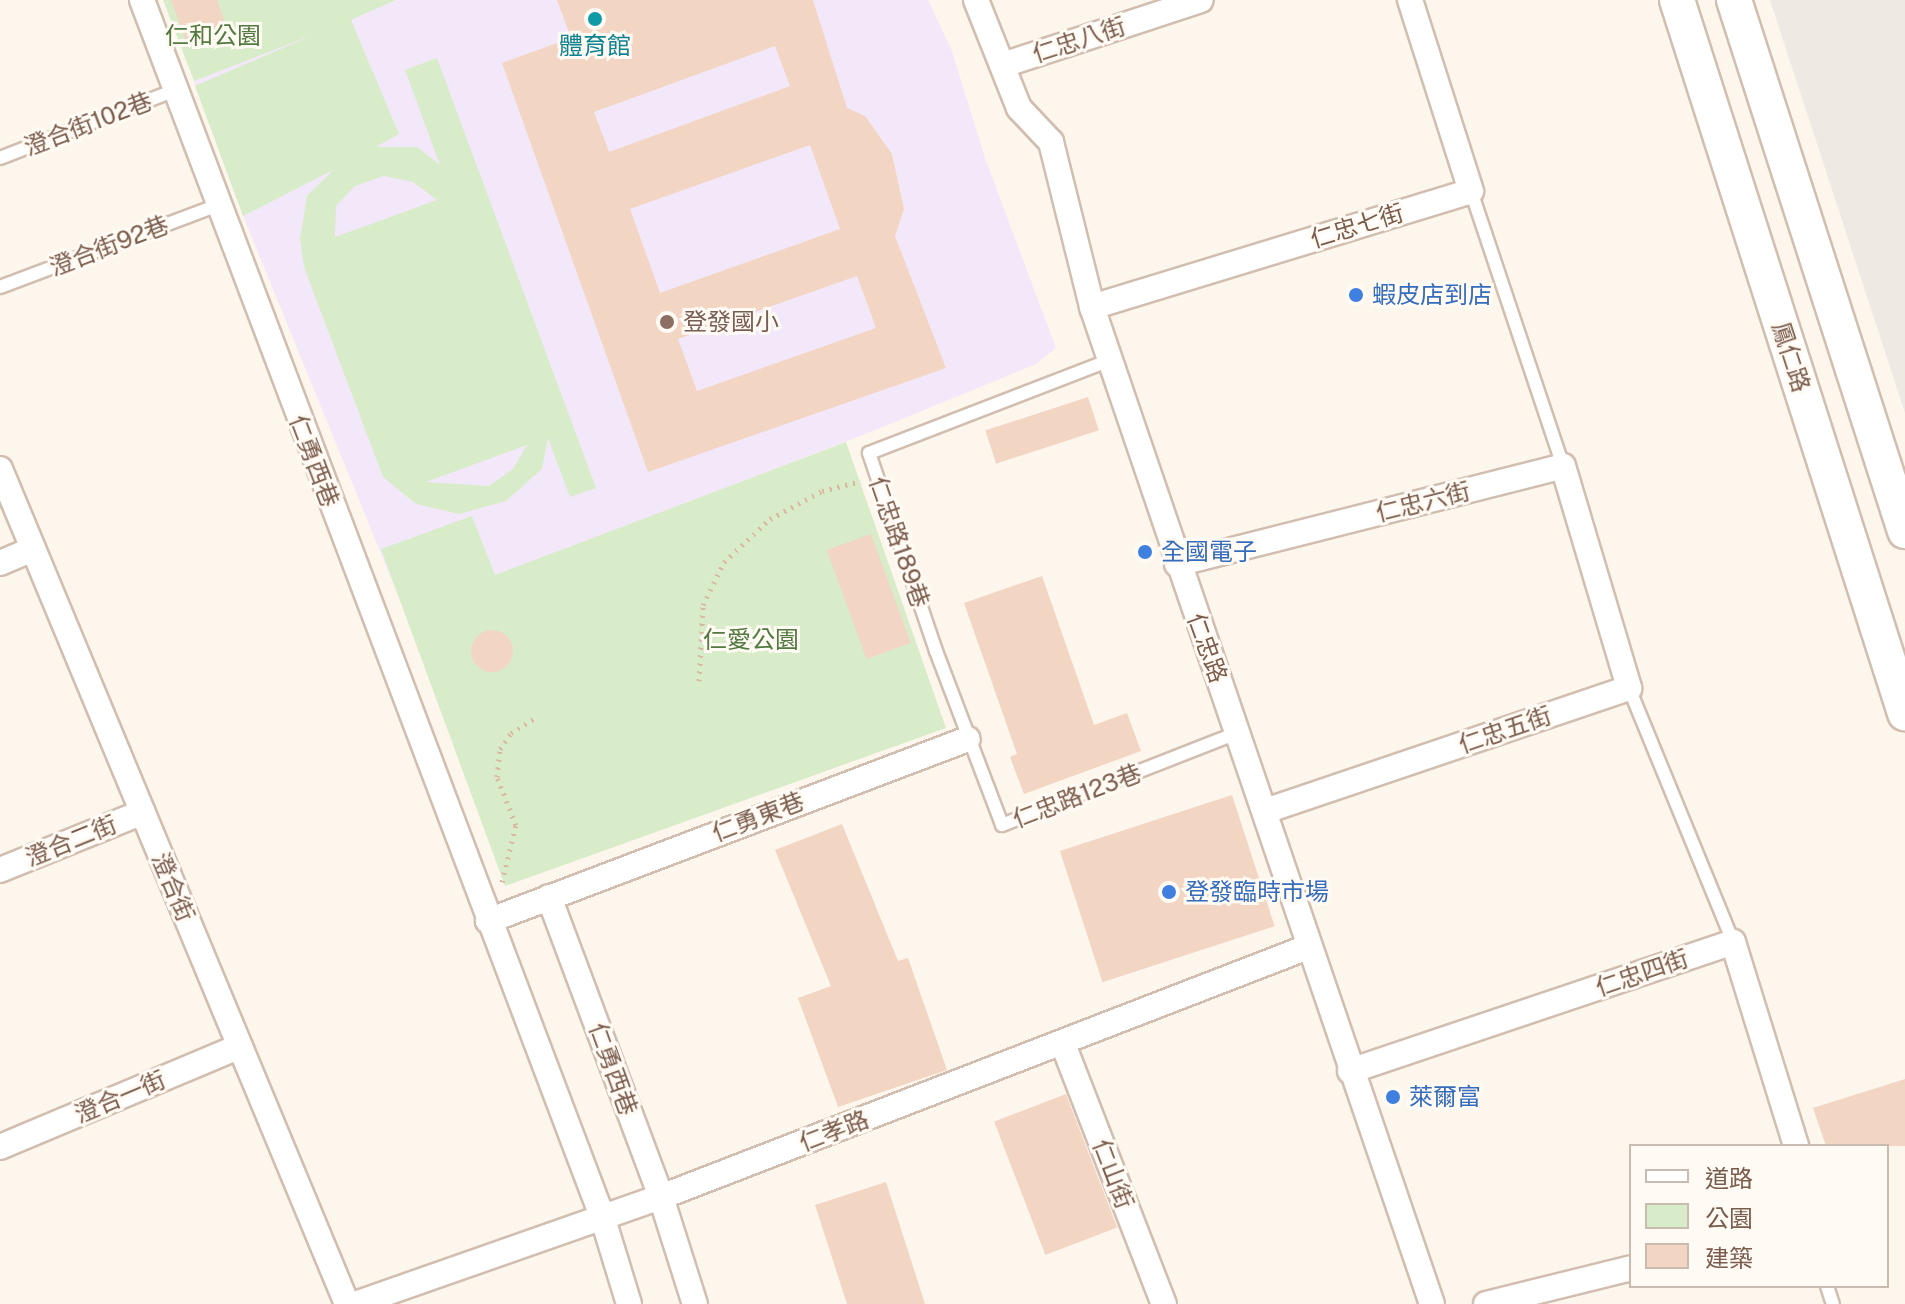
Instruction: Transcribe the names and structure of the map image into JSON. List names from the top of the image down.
{
  "streets": {
    "main road": ["鳳仁路"],
    "street": [
      "仁忠八街",
      "仁忠七街",
      "仁勇西巷",
      "仁忠六街",
      "仁忠路",
      "仁忠五街",
      "仁勇東巷",
      "澄合二街",
      "澄合街",
      "仁忠四街",
      "澄合一街",
      "仁孝路",
      "仁山街"
    ],
    "lane": [
      "澄合街102巷",
      "澄合街92巷",
      "仁忠路189巷",
      "仁忠路123巷"
    ]
  },
  "crossings": [
    ["仁忠八街", "仁忠路"],
    ["澄合街102巷", "仁勇西巷"],
    ["仁忠七街", "仁忠路"],
    ["澄合街92巷", "仁勇西巷"],
    ["仁勇西巷", "仁勇東巷"],
    ["仁勇西巷", "仁孝路"],
    ["仁忠六街", "仁忠路"],
    ["仁忠路189巷", "仁忠路"],
    ["仁忠路189巷", "仁忠路123巷"],
    ["仁忠路189巷", "仁勇東巷"],
    ["仁忠路", "仁忠五街"],
    ["仁忠路", "仁忠路123巷"],
    ["仁忠路", "仁忠四街"],
    ["仁忠路", "仁孝路"],
    ["仁忠路123巷", "仁勇東巷"],
    ["澄合二街", "澄合街"],
    ["澄合街", "澄合一街"],
    ["仁孝路", "仁山街"]
  ],
  "parks": ["仁和公園", "仁愛公園"],
  "places": [
    "體育館",
    "蝦皮店到店",
    "登發國小",
    "全國電子",
    "登發臨時市場",
    "萊爾富"
  ],
  "legend": ["道路", "公園", "建築"]
}
